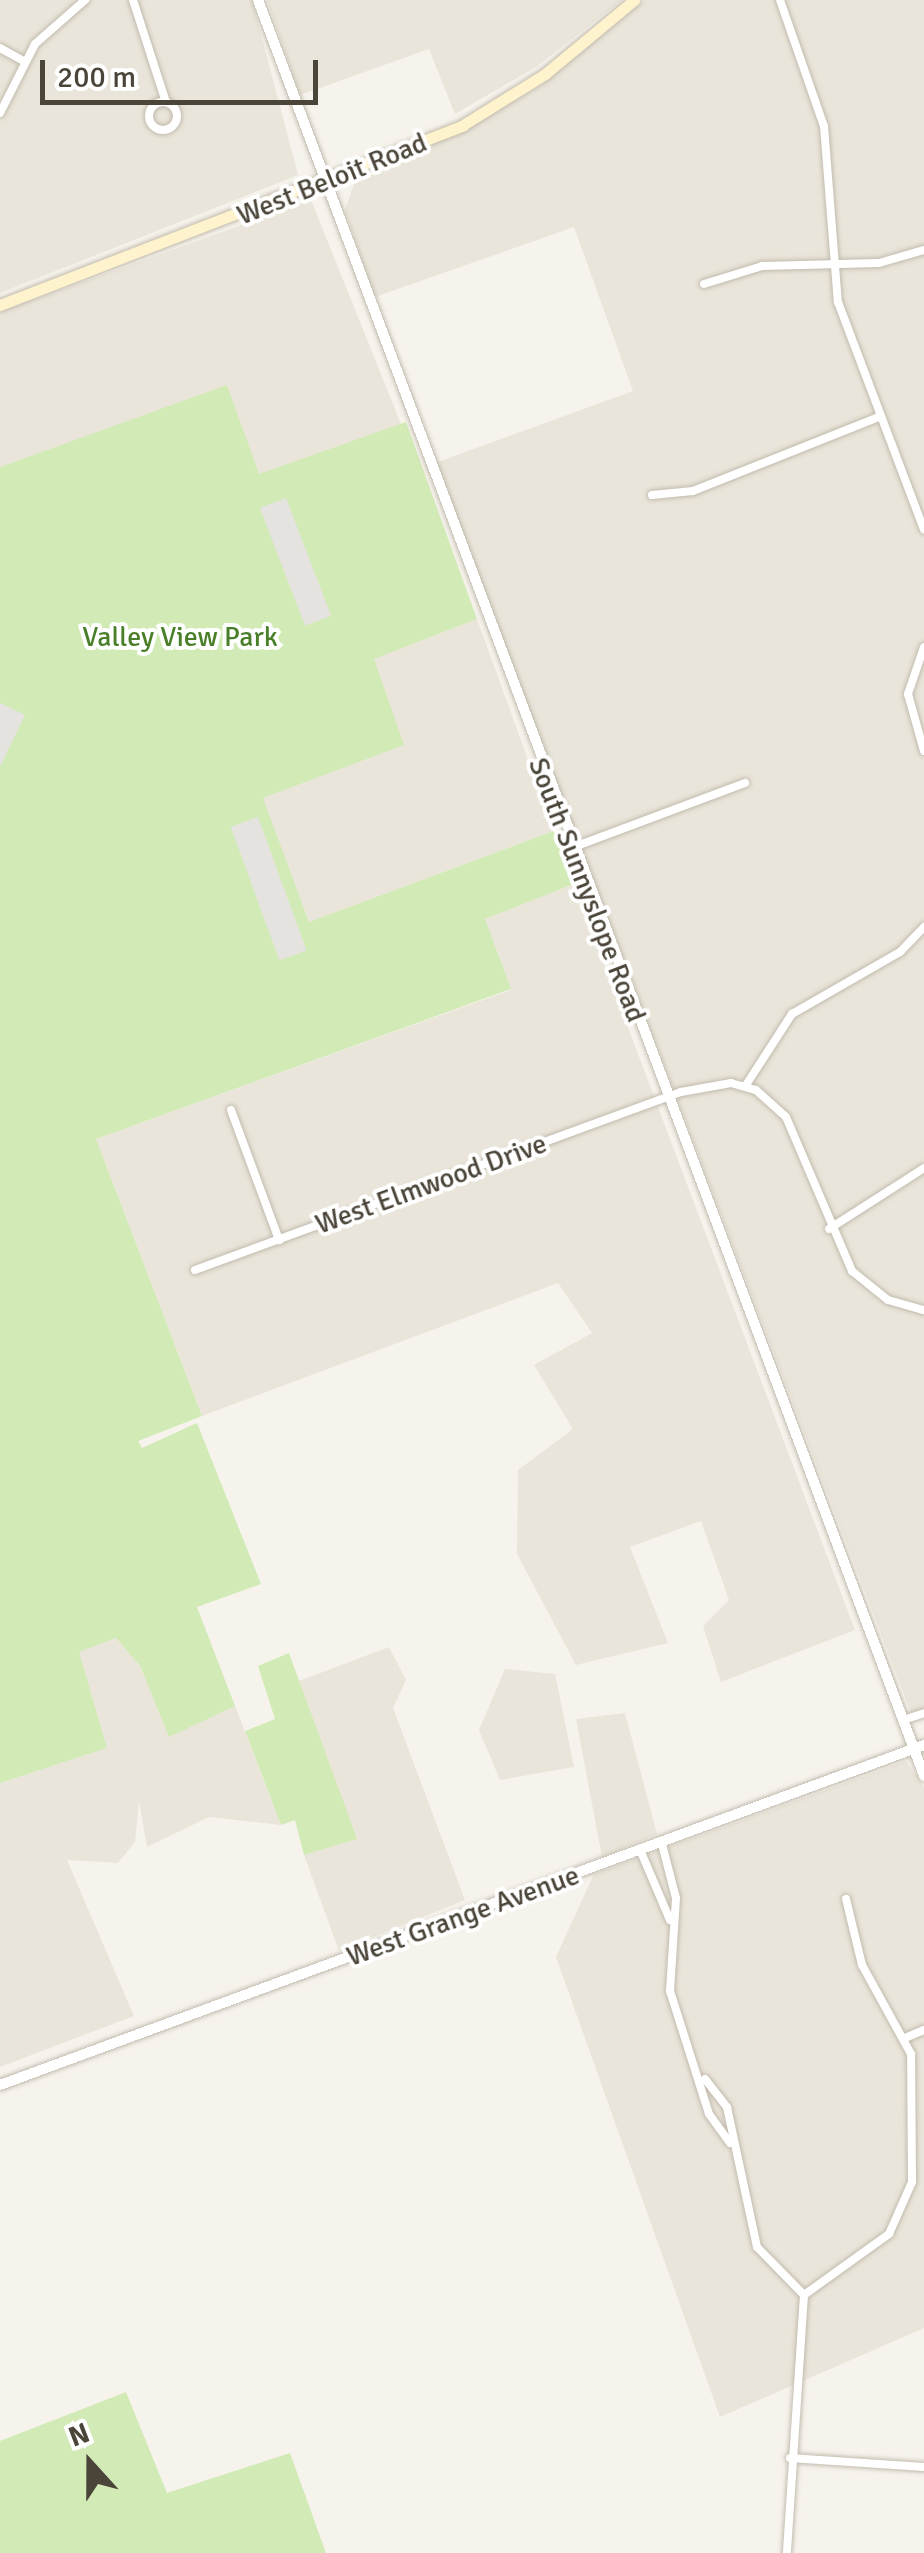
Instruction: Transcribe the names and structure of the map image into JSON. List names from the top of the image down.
{
  "streets": {
    "main road": ["West Beloit Road"],
    "street": ["South Sunnyslope Road", "West Elmwood Drive", "West Grange Avenue"]
  },
  "crossings": [
    ["West Beloit Road", "South Sunnyslope Road"],
    ["South Sunnyslope Road", "West Elmwood Drive"],
    ["South Sunnyslope Road", "West Grange Avenue"]
  ],
  "parks": ["Valley View Park"],
  "scale_bar": "200 m",
  "north": "top"
}
